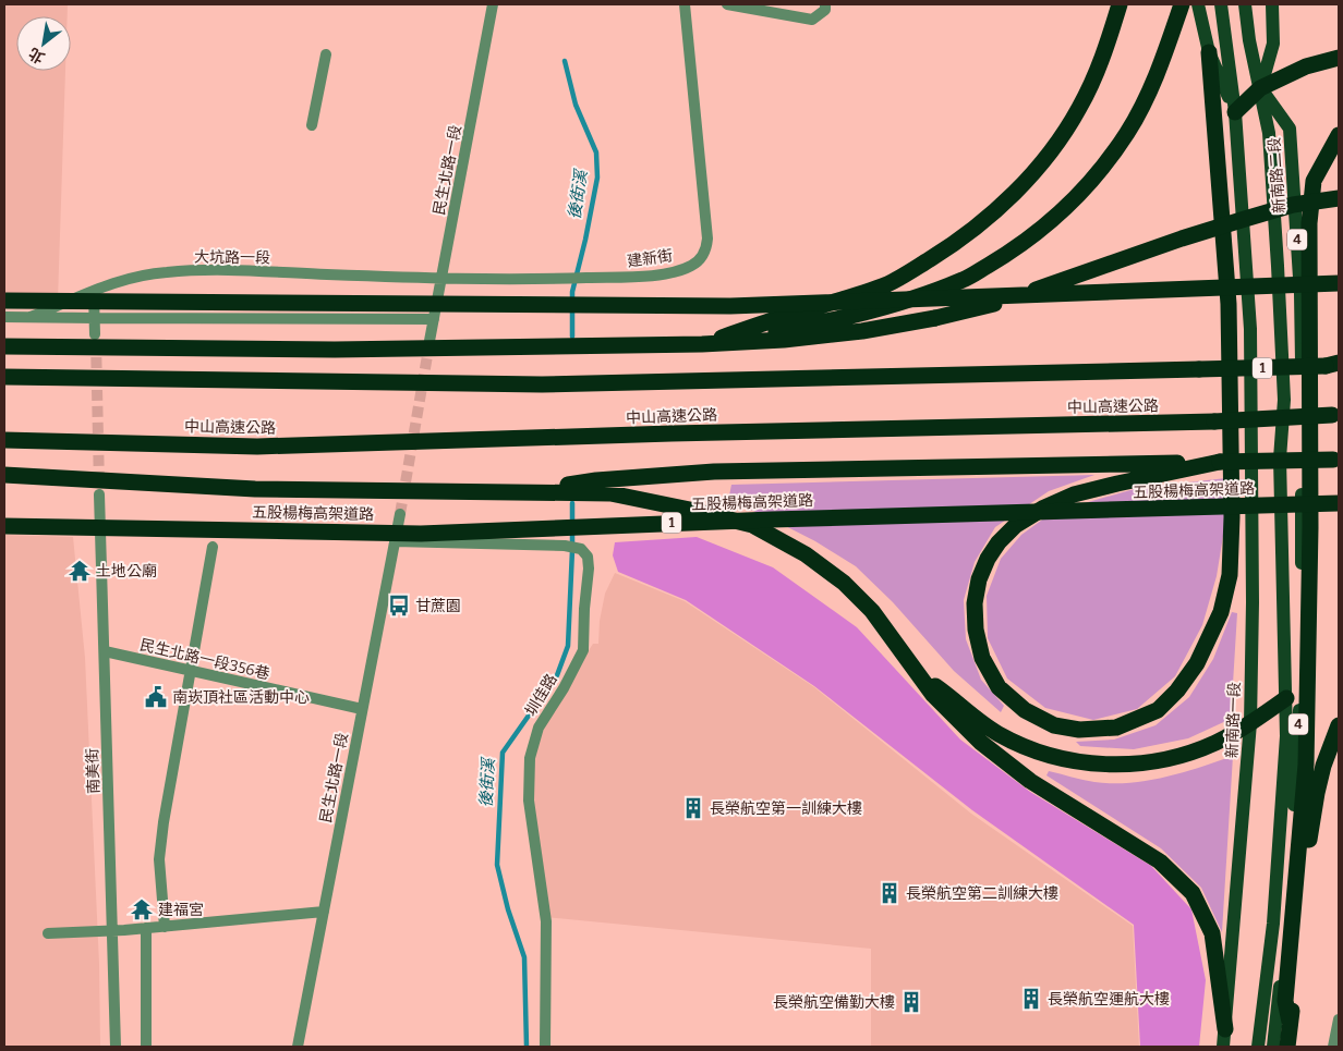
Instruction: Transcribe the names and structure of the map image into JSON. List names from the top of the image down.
{
  "streets": {
    "highway": ["1", "中山高速公路", "五股楊梅高架道路"],
    "main road": ["新南路二段", "4", "新南路一段"],
    "street": [
      "民生北路一段",
      "大坑路一段",
      "建新街",
      "民生北路一段356巷",
      "圳佳路",
      "南美街"
    ]
  },
  "crossings": [
    ["民生北路一段", "大坑路一段"],
    ["民生北路一段", "建新街"],
    ["民生北路一段", "民生北路一段356巷"],
    ["民生北路一段", "圳佳路"],
    ["新南路二段", "4"],
    ["大坑路一段", "建新街"],
    ["民生北路一段356巷", "南美街"]
  ],
  "water": ["後街溪"],
  "places": {
    "temple": ["土地公廟", "建福宮"],
    "bus stop": ["甘蔗園"],
    "public building": ["南崁頂社區活動中心"],
    "building": [
      "長榮航空第一訓練大樓",
      "長榮航空第二訓練大樓",
      "長榮航空運航大樓",
      "長榮航空備勤大樓"
    ]
  },
  "north": "bottom left"
}
